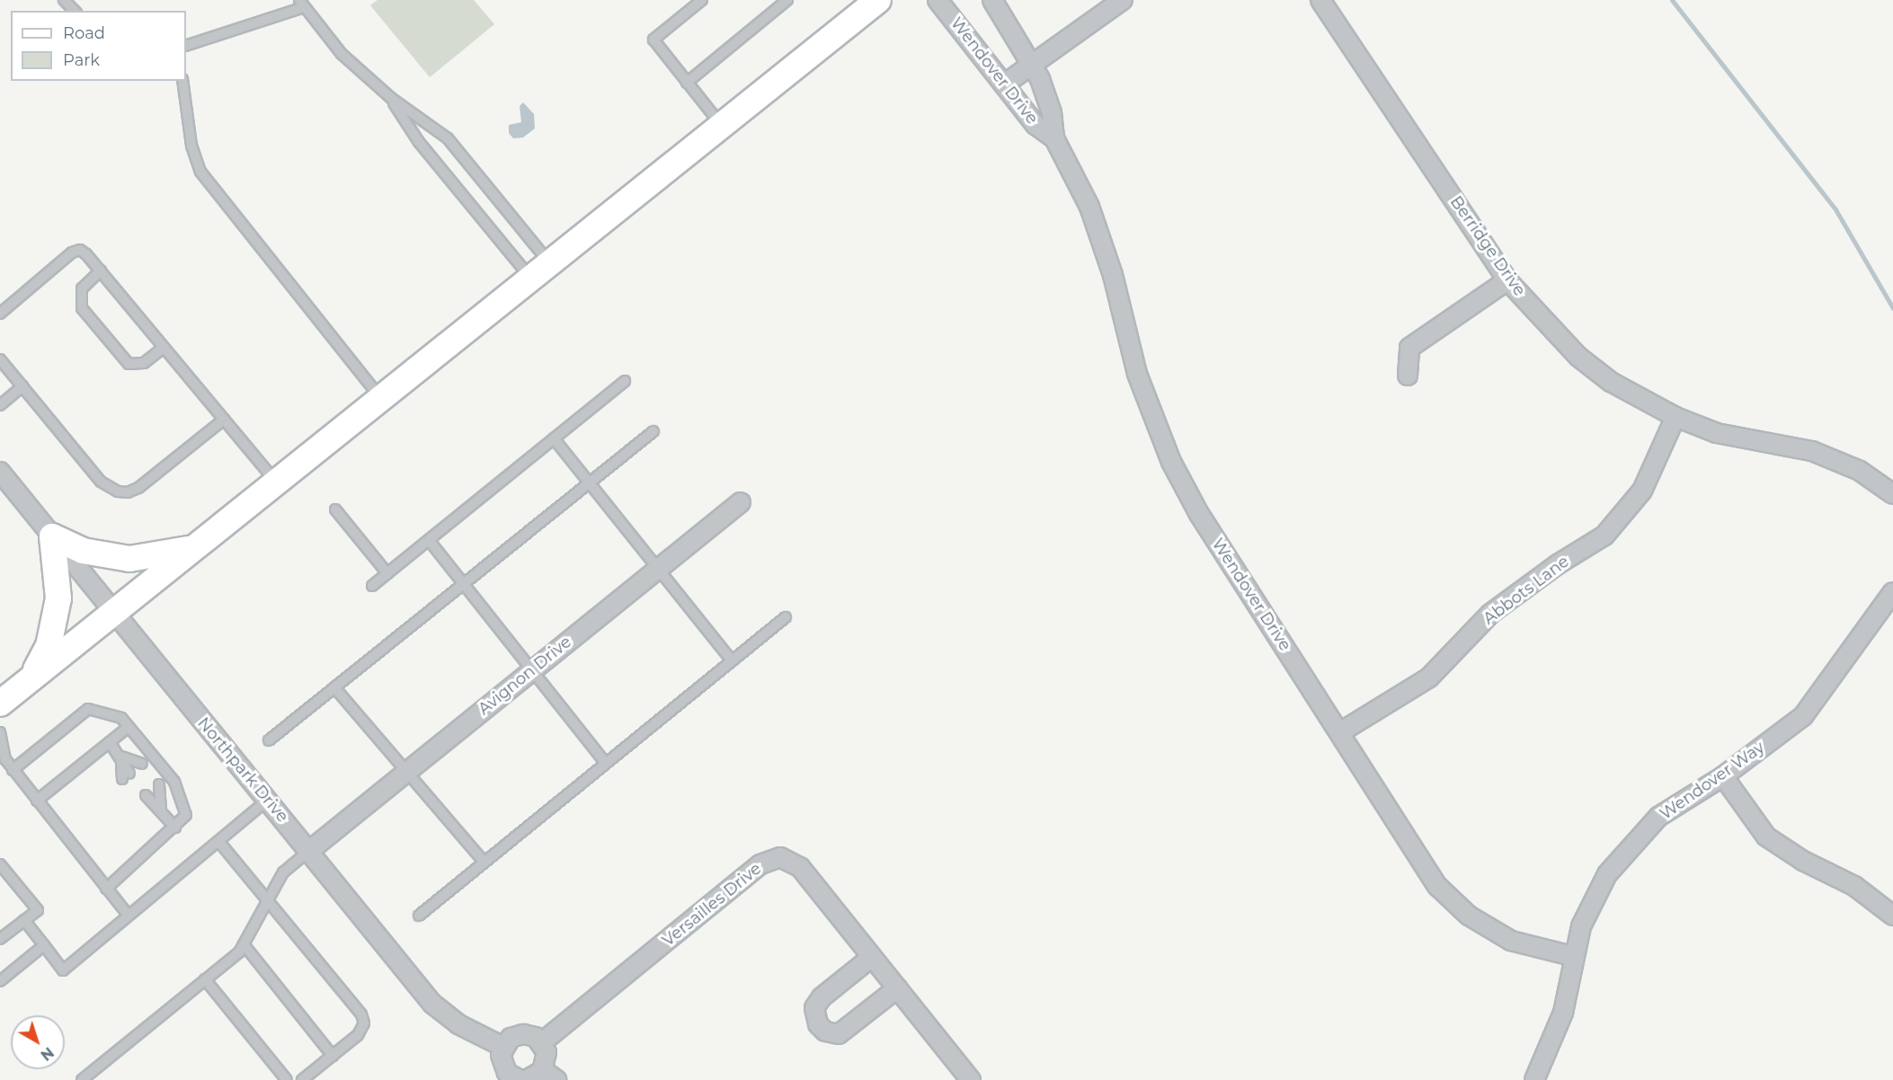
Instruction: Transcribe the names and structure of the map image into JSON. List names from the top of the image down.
{
  "streets": {
    "street": [
      "Wendover Drive",
      "Berridge Drive",
      "Abbots Lane",
      "Avignon Drive",
      "Northpark Drive",
      "Wendover Way",
      "Versailles Drive"
    ]
  },
  "crossings": [
    ["Wendover Drive", "Abbots Lane"],
    ["Wendover Drive", "Wendover Way"],
    ["Berridge Drive", "Abbots Lane"],
    ["Avignon Drive", "Northpark Drive"]
  ],
  "legend": ["Road", "Park"],
  "north": "bottom right"
}
